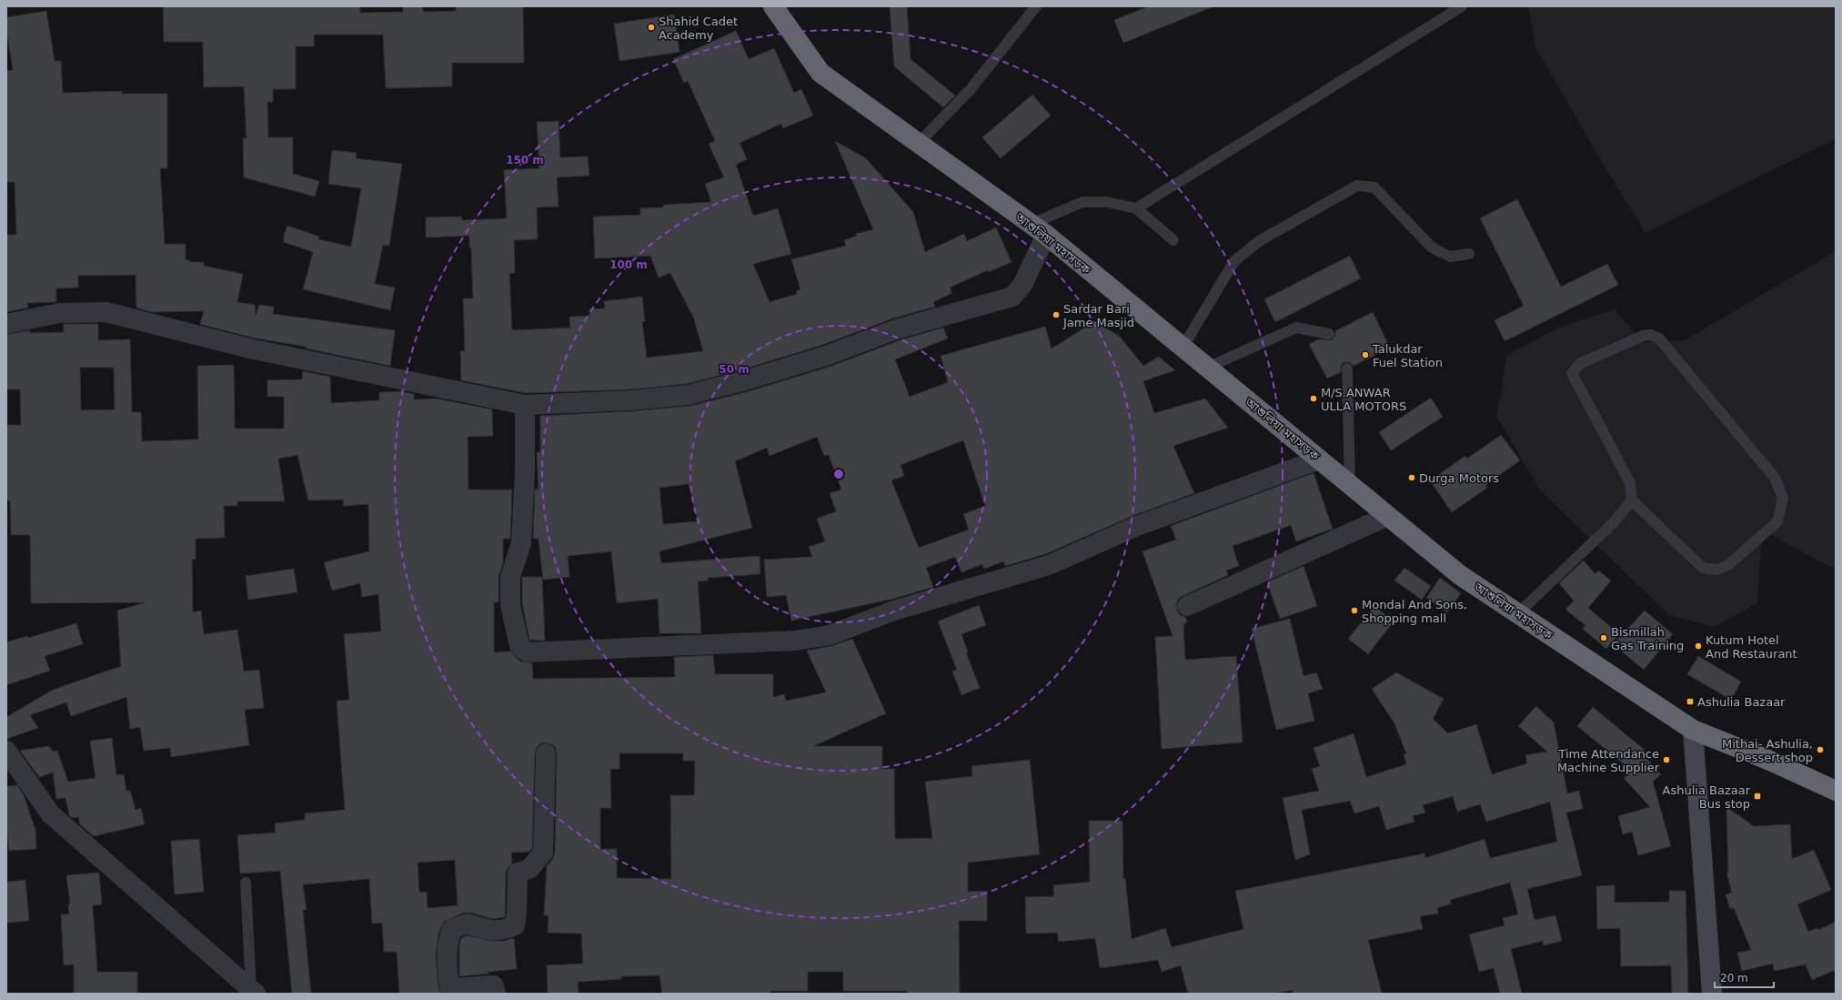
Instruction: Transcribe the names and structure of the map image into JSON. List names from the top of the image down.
{
  "streets": {
    "highway": ["আশুলিয়া মহাসড়ক"]
  },
  "places": {
    "other": [
      "Shahid Cadet Academy",
      "Sardar Bari Jame Masjid",
      "Talukdar Fuel Station",
      "M/S.ANWAR ULLA MOTORS",
      "Durga Motors",
      "Mondal And Sons, Shopping mall",
      "Bismillah Gas Training",
      "Kutum Hotel And Restaurant",
      "Mithai- Ashulia, Dessert shop",
      "Time Attendance Machine Supplier"
    ],
    "transit": ["Ashulia Bazaar", "Ashulia Bazaar Bus stop"]
  },
  "scale_bar": "20 m",
  "rings": ["150 m", "100 m", "50 m"]
}
